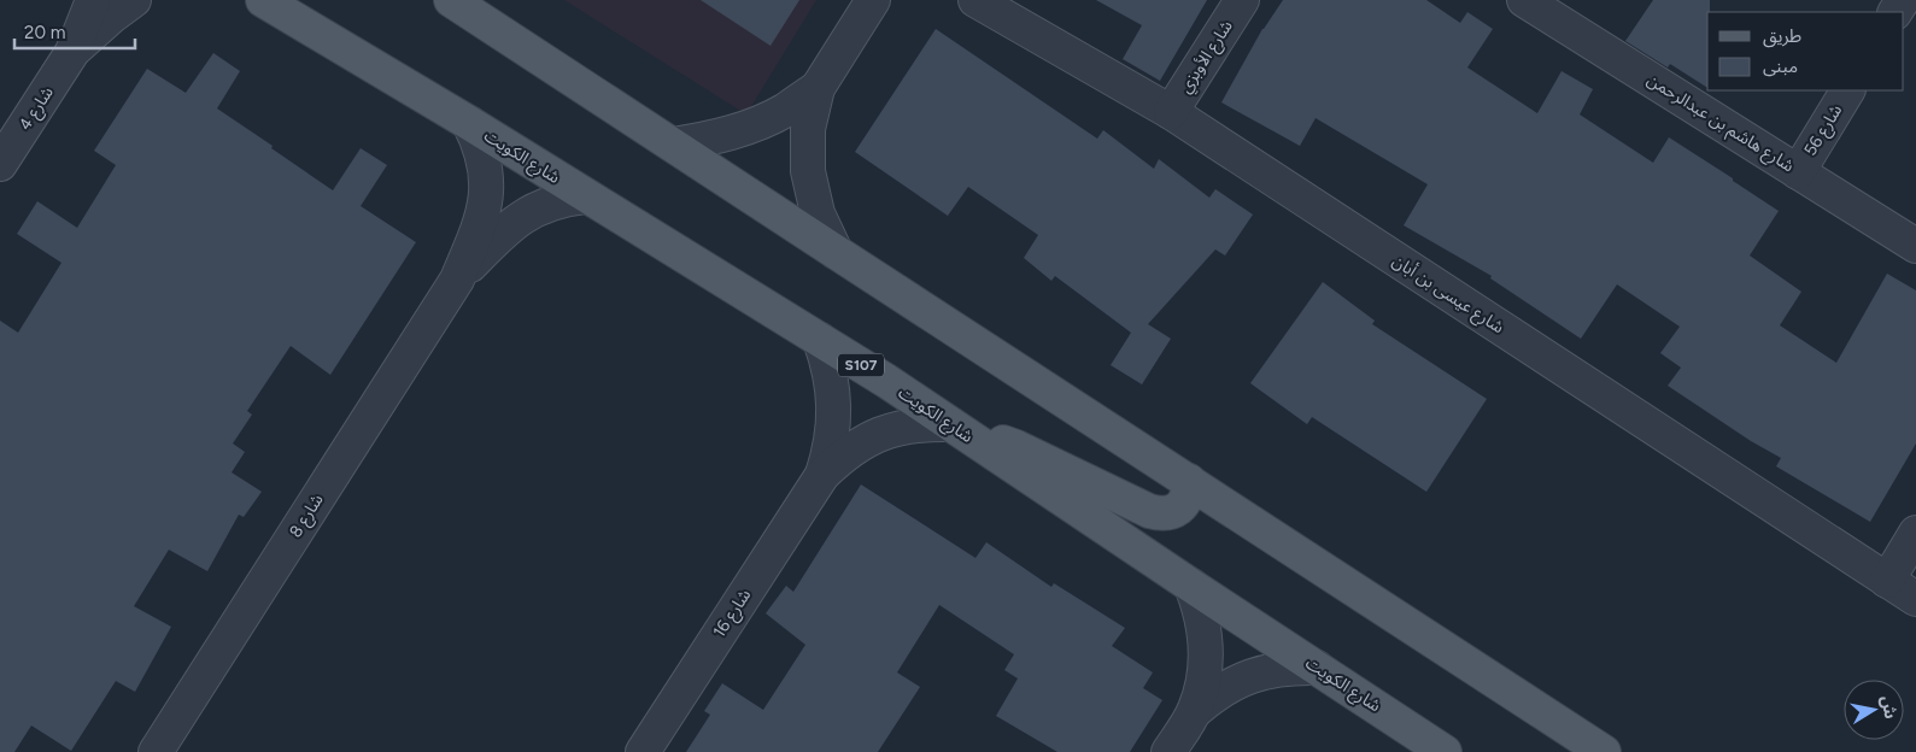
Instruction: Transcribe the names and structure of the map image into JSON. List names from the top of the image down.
{
  "streets": {
    "main road": ["شارع الكويت", "S107"],
    "street": [
      "شارع الأوبزي",
      "شارع 4",
      "شارع هاشم بن عبدالرحمن",
      "شارع 56",
      "شارع عيسى بن أبان",
      "شارع 8",
      "شارع 16"
    ]
  },
  "crossings": [
    ["شارع الأوبزي", "شارع عيسى بن أبان"],
    ["شارع هاشم بن عبدالرحمن", "شارع 56"],
    ["شارع الكويت", "شارع 8"],
    ["شارع الكويت", "شارع 16"]
  ],
  "legend": ["طريق", "مبنى"],
  "scale_bar": "20 m",
  "north": "right"
}
